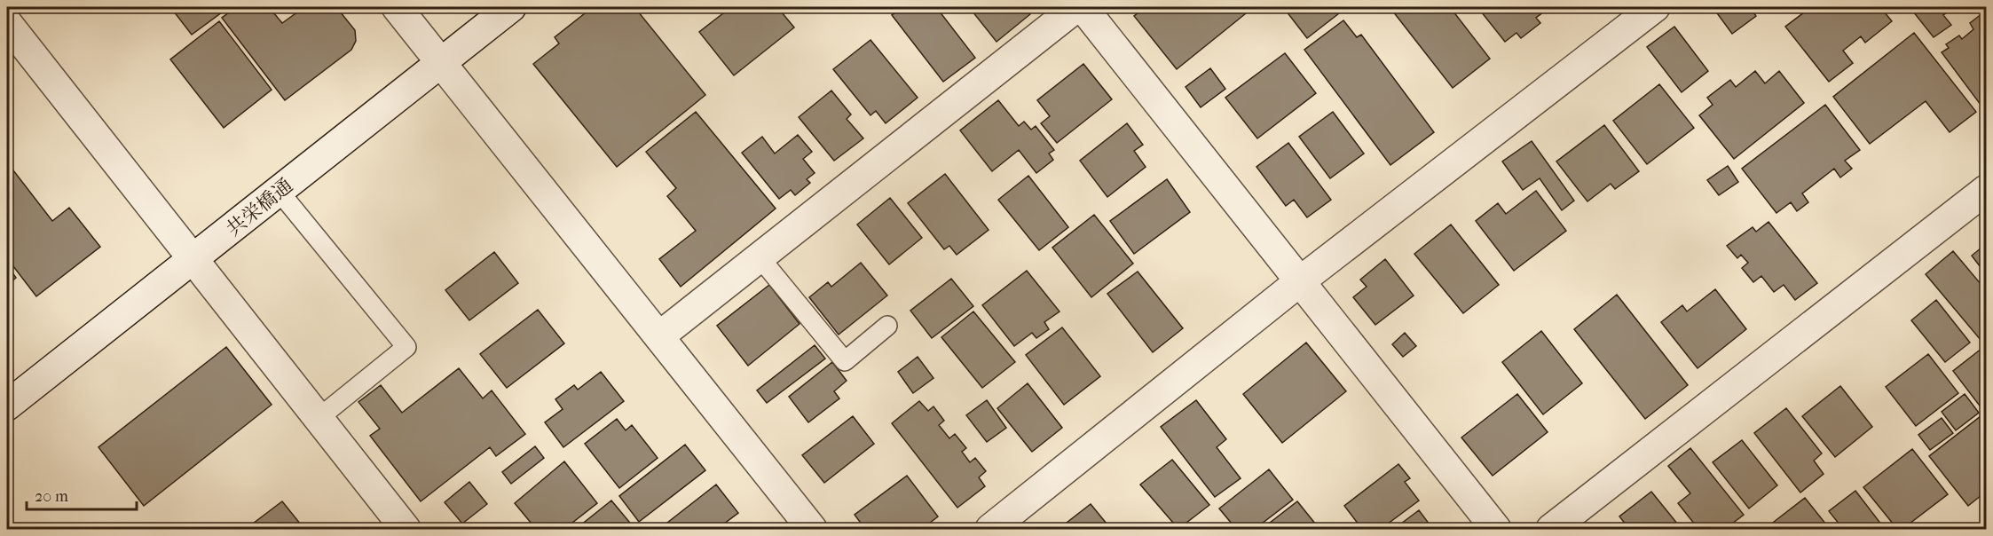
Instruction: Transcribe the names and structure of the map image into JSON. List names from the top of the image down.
{
  "streets": {
    "street": ["共栄橋通"]
  },
  "scale_bar": "20 m"
}
